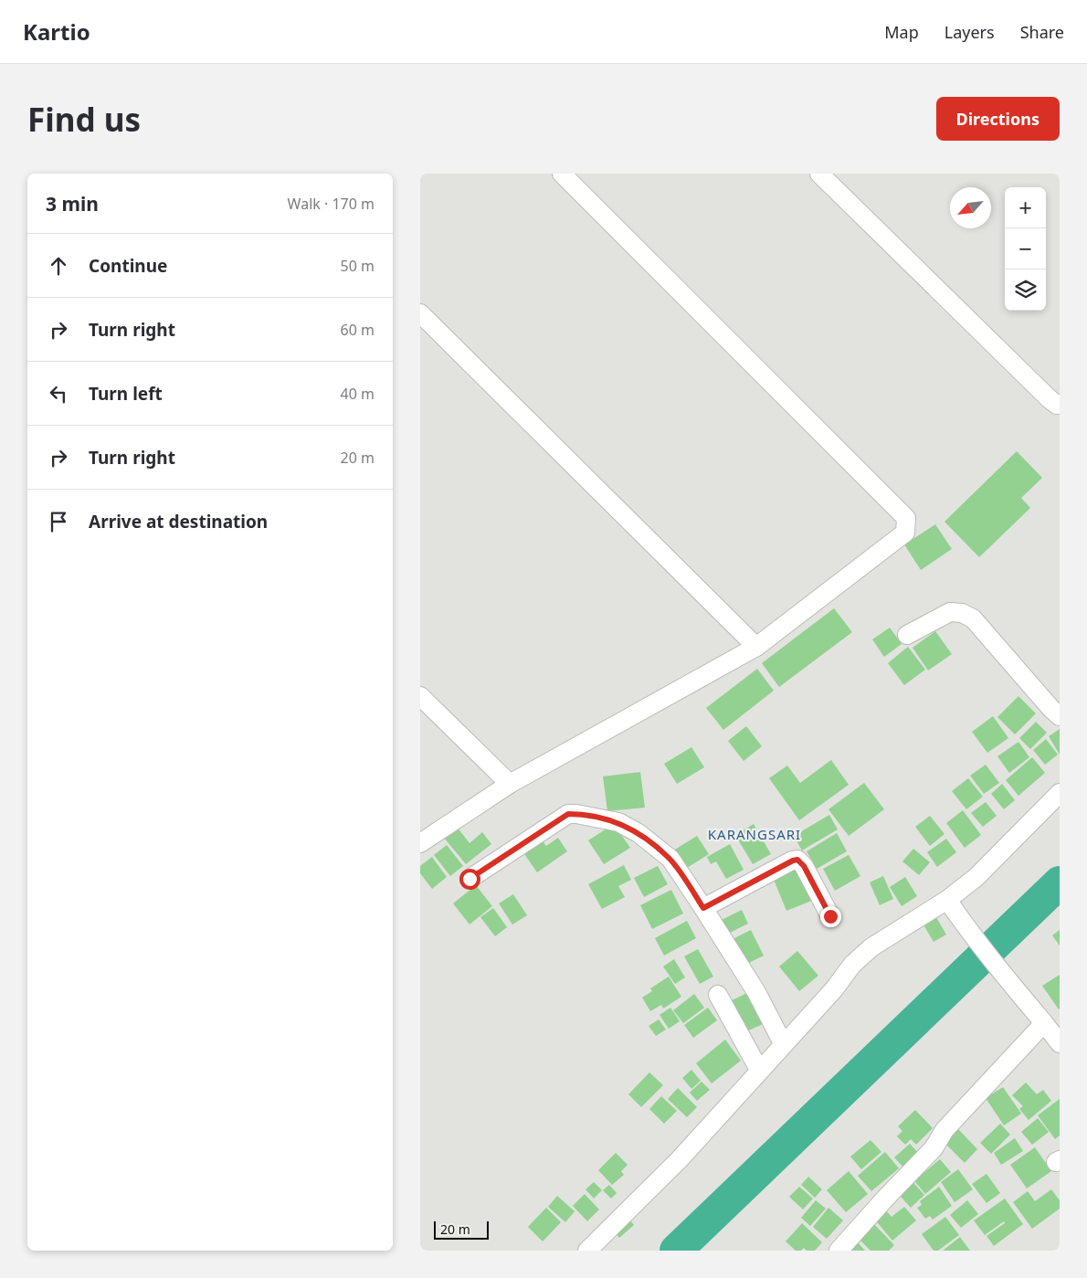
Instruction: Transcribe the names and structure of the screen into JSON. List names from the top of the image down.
{
  "districts": ["KARANGSARI"],
  "scale_bar": "20 m",
  "north": "bottom left",
  "page": {
    "header": "Kartio",
    "nav": ["Map", "Layers", "Share"],
    "buttons": "Directions",
    "title": "Find us",
    "heading": ["3 min", "Walk · 170 m"],
    "map_buttons": ["+", "−"],
    "list": [
      ["Continue", "50 m"],
      ["Turn right", "60 m"],
      ["Turn left", "40 m"],
      ["Turn right", "20 m"],
      "Arrive at destination"
    ],
    "scale": "20 m"
  }
}
